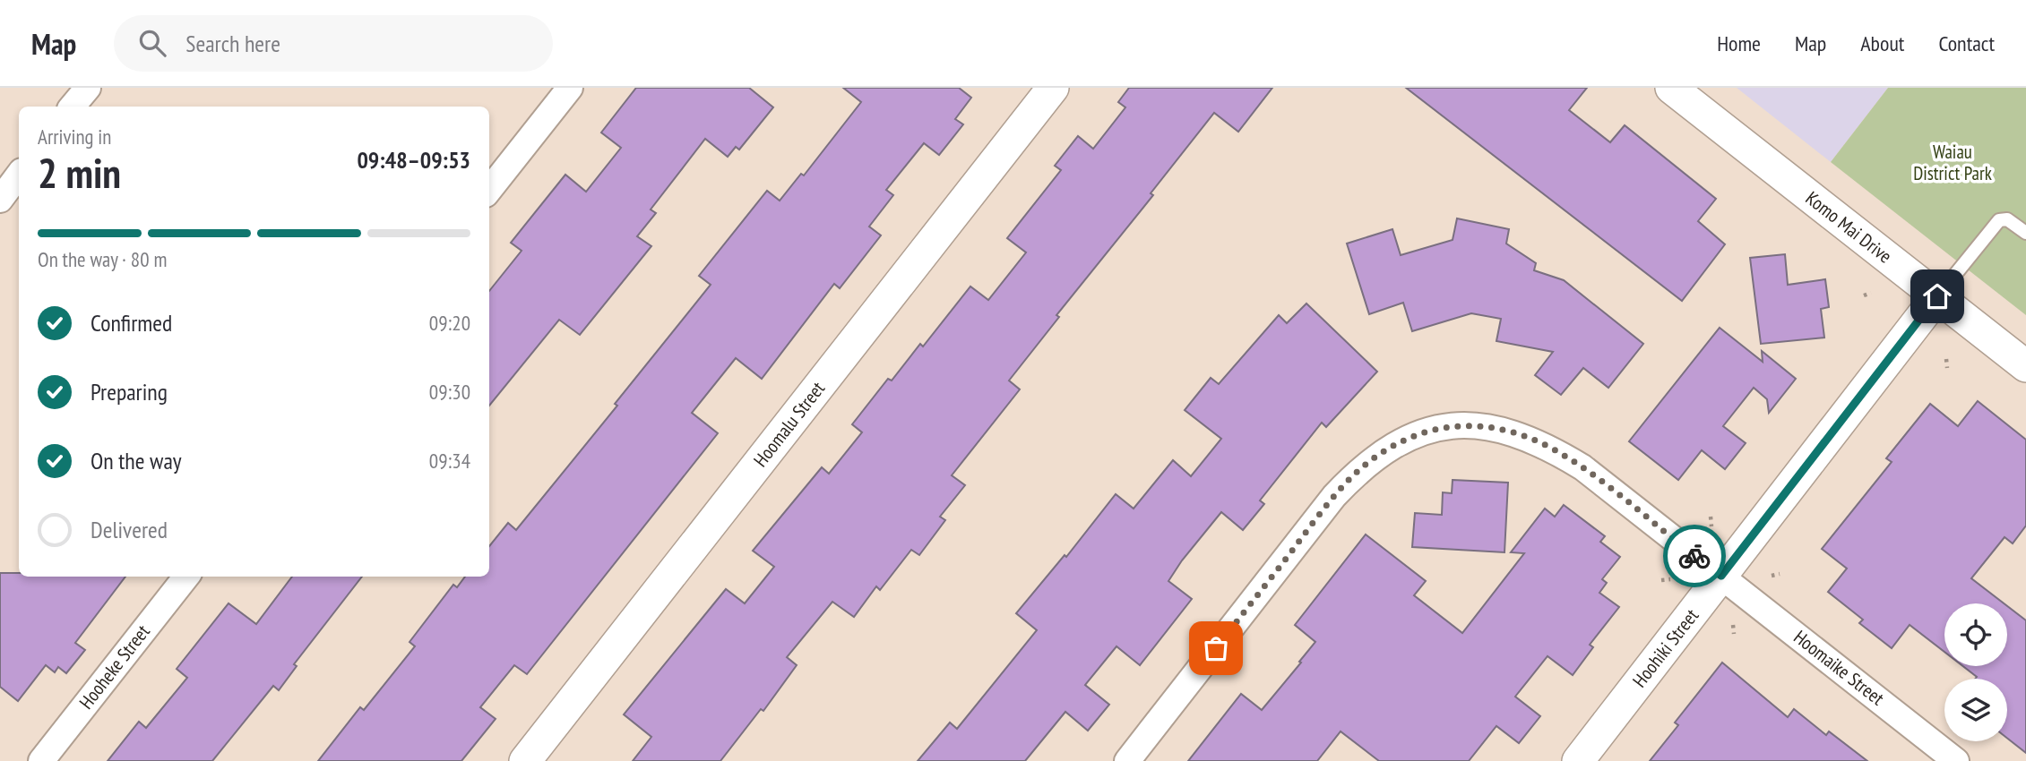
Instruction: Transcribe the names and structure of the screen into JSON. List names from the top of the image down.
{
  "streets": {
    "street": [
      "Komo Mai Drive",
      "Hoomalu Street",
      "Hoohiki Street",
      "Hooheke Street",
      "Hoomaike Street"
    ]
  },
  "crossings": [
    ["Komo Mai Drive", "Hoohiki Street"],
    ["Hoohiki Street", "Hoomaike Street"]
  ],
  "parks": ["Waiau District Park"],
  "page": {
    "header": "Map",
    "search": "Search here",
    "nav": [
      "Home",
      "Map",
      "About",
      "Contact"
    ],
    "heading": ["2 min", "Arriving in", "09:48–09:53"],
    "bar": "On the way · 80 m",
    "list": [
      ["Confirmed", "09:20"],
      ["Preparing", "09:30"],
      ["On the way", "09:34"],
      "Delivered"
    ]
  }
}
